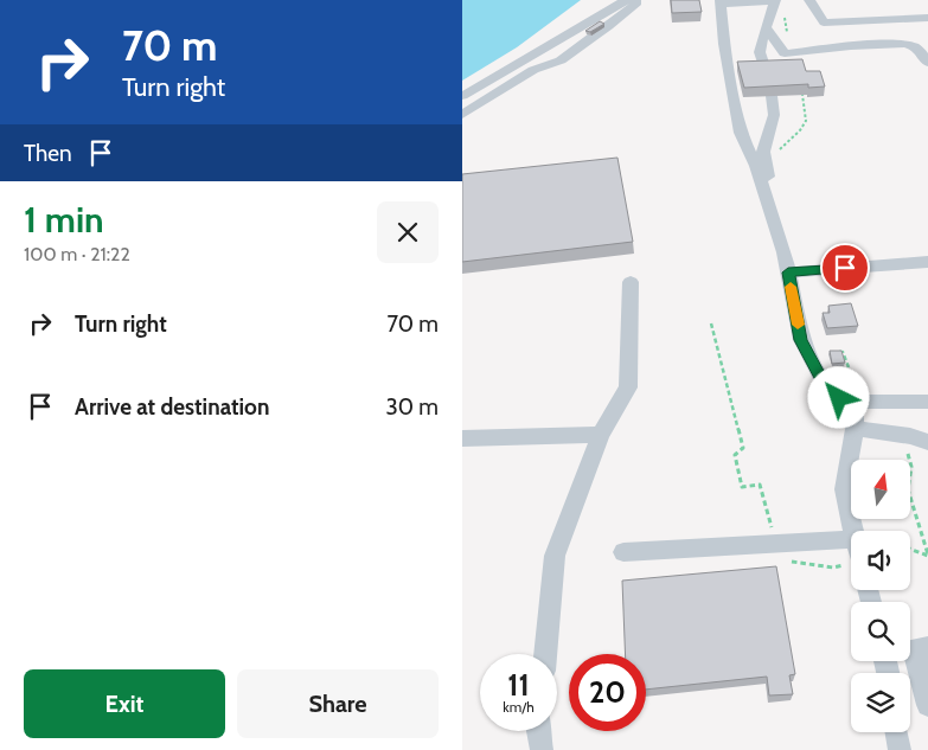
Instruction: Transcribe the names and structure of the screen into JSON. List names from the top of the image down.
{
  "north": "top",
  "page": {
    "turn": ["70 m", "Turn right"],
    "then": "Then",
    "heading": ["1 min", "100 m · 21:22"],
    "list": [
      {
        "name": "Turn right",
        "value": "70 m"
      },
      {
        "name": "Arrive at destination",
        "value": "30 m"
      }
    ],
    "speed": "11 km/h",
    "limit": "20",
    "buttons": ["Exit", "Share"]
  }
}
